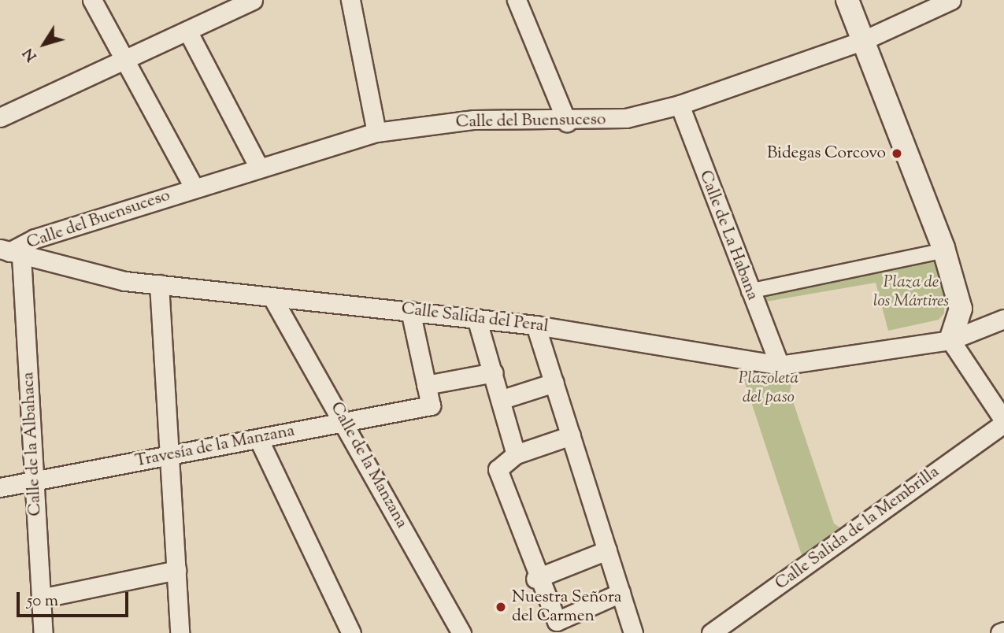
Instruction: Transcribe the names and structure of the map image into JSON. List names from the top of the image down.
{
  "streets": {
    "street": [
      "Calle del Buensuceso",
      "Calle de La Habana",
      "Calle Salida del Peral",
      "Calle de la Albahaca",
      "Travesía de la Manzana",
      "Calle de la Manzana",
      "Calle Salida de la Membrilla"
    ]
  },
  "crossings": [
    ["Calle del Buensuceso", "Calle de La Habana"],
    ["Calle del Buensuceso", "Calle Salida del Peral"],
    ["Calle del Buensuceso", "Calle de la Albahaca"],
    ["Calle de La Habana", "Calle Salida del Peral"],
    ["Calle Salida del Peral", "Calle de la Albahaca"],
    ["Calle Salida del Peral", "Calle de la Manzana"],
    ["Calle de la Albahaca", "Travesía de la Manzana"],
    ["Travesía de la Manzana", "Calle de la Manzana"]
  ],
  "parks": ["Plaza de los Mártires", "Plazoleta del paso"],
  "places": ["Bidegas Corcovo", "Nuestra Señora del Carmen"],
  "scale_bar": "50 m",
  "north": "bottom left"
}
